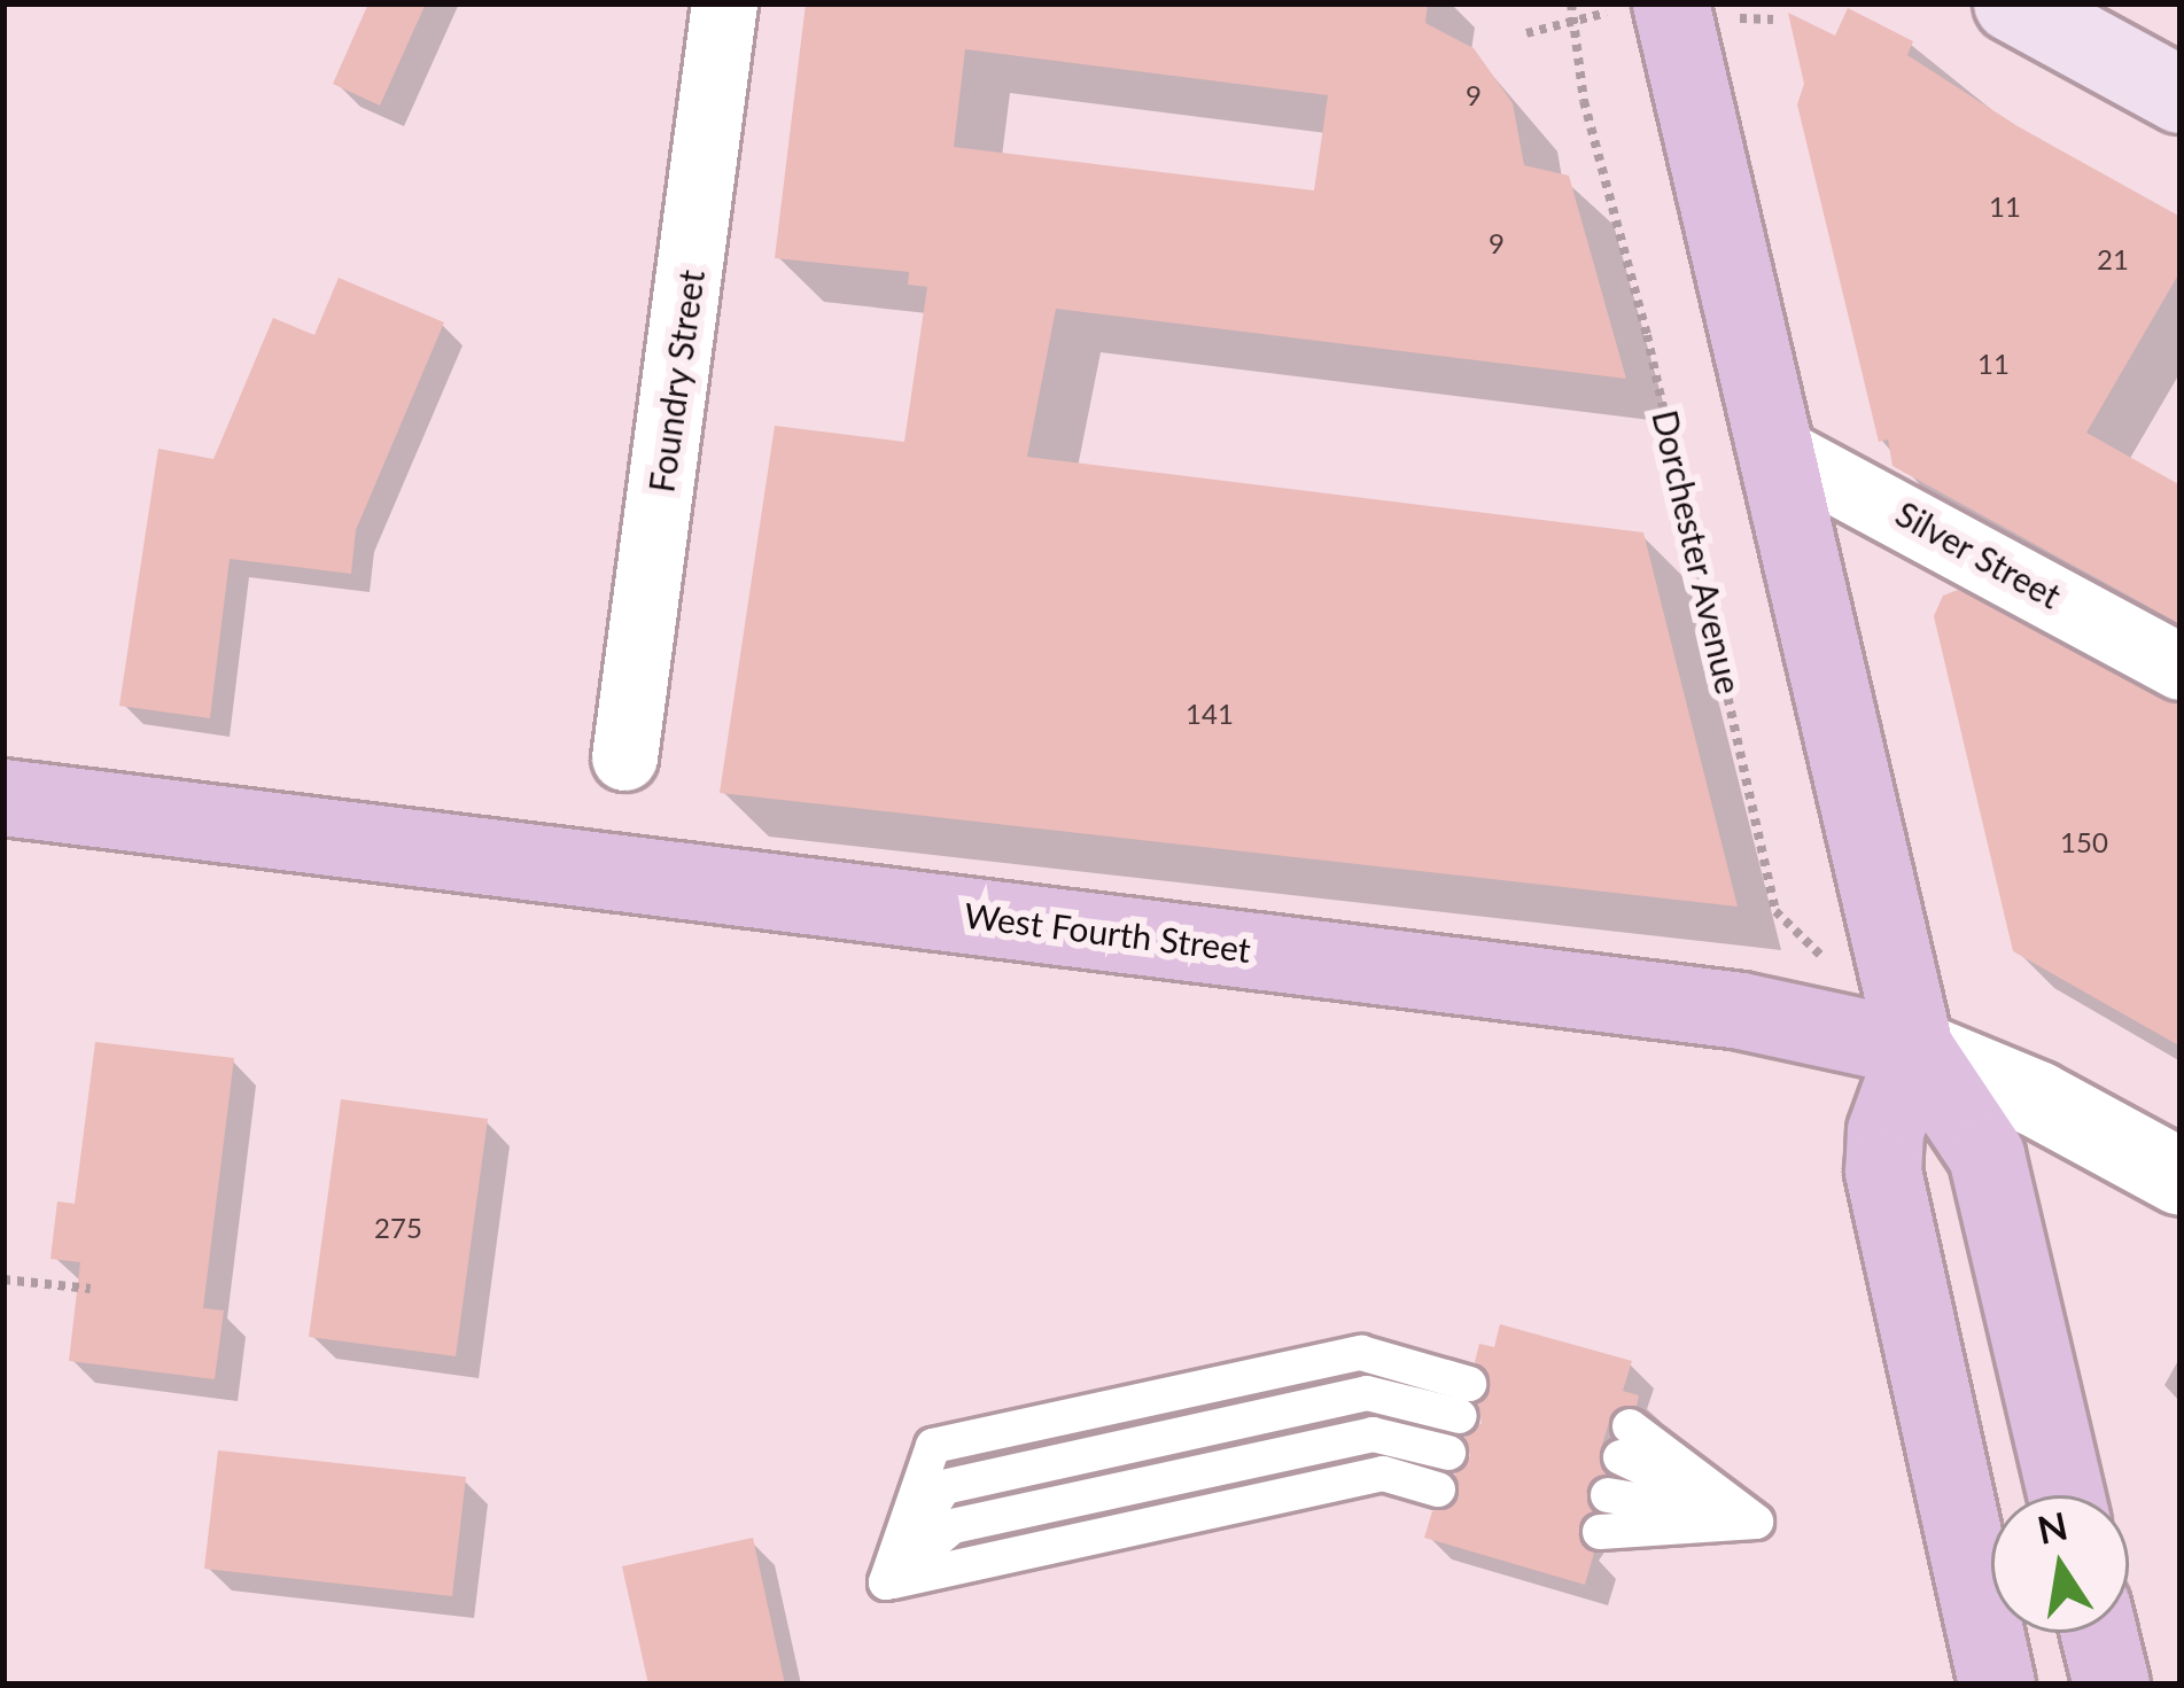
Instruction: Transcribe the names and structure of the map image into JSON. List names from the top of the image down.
{
  "streets": {
    "main road": ["West Fourth Street"],
    "street": ["Foundry Street", "Silver Street"],
    "path": ["Dorchester Avenue"]
  },
  "house_numbers": [
    "9",
    "11",
    "9",
    "21",
    "11",
    "141",
    "150",
    "275"
  ],
  "north": "top"
}
